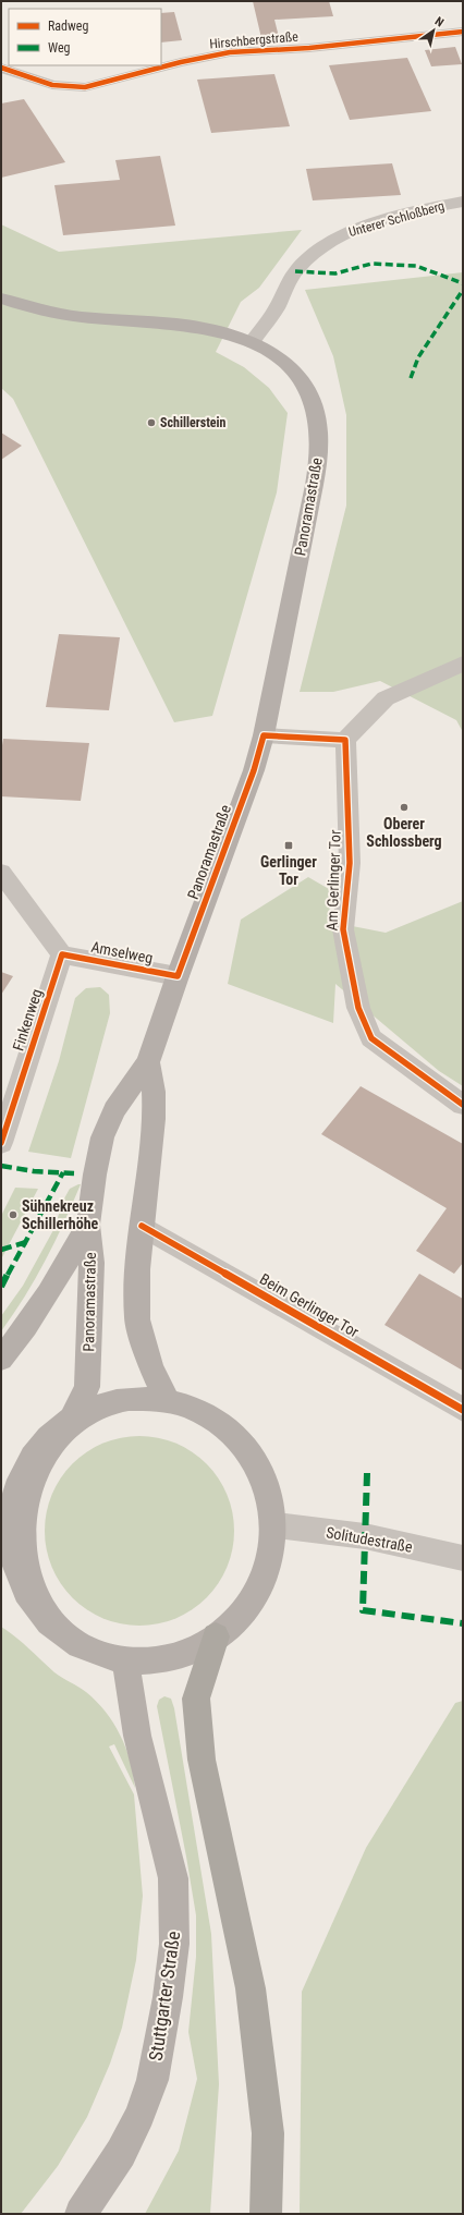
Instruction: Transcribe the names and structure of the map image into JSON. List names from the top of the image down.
{
  "streets": {
    "main road": ["Panoramastraße", "Stuttgarter Straße"],
    "street": [
      "Hirschbergstraße",
      "Unterer Schloßberg",
      "Am Gerlinger Tor",
      "Amselweg",
      "Finkenweg",
      "Beim Gerlinger Tor",
      "Solitudestraße"
    ]
  },
  "crossings": [
    ["Unterer Schloßberg", "Panoramastraße"],
    ["Panoramastraße", "Amselweg"],
    ["Panoramastraße", "Beim Gerlinger Tor"],
    ["Amselweg", "Finkenweg"]
  ],
  "places": {
    "other": ["Schillerstein", "Oberer Schlossberg", "Sühnekreuz Schillerhöhe"],
    "transit": ["Gerlinger Tor"]
  },
  "legend": ["Radweg", "Weg"],
  "north": "top right"
}
